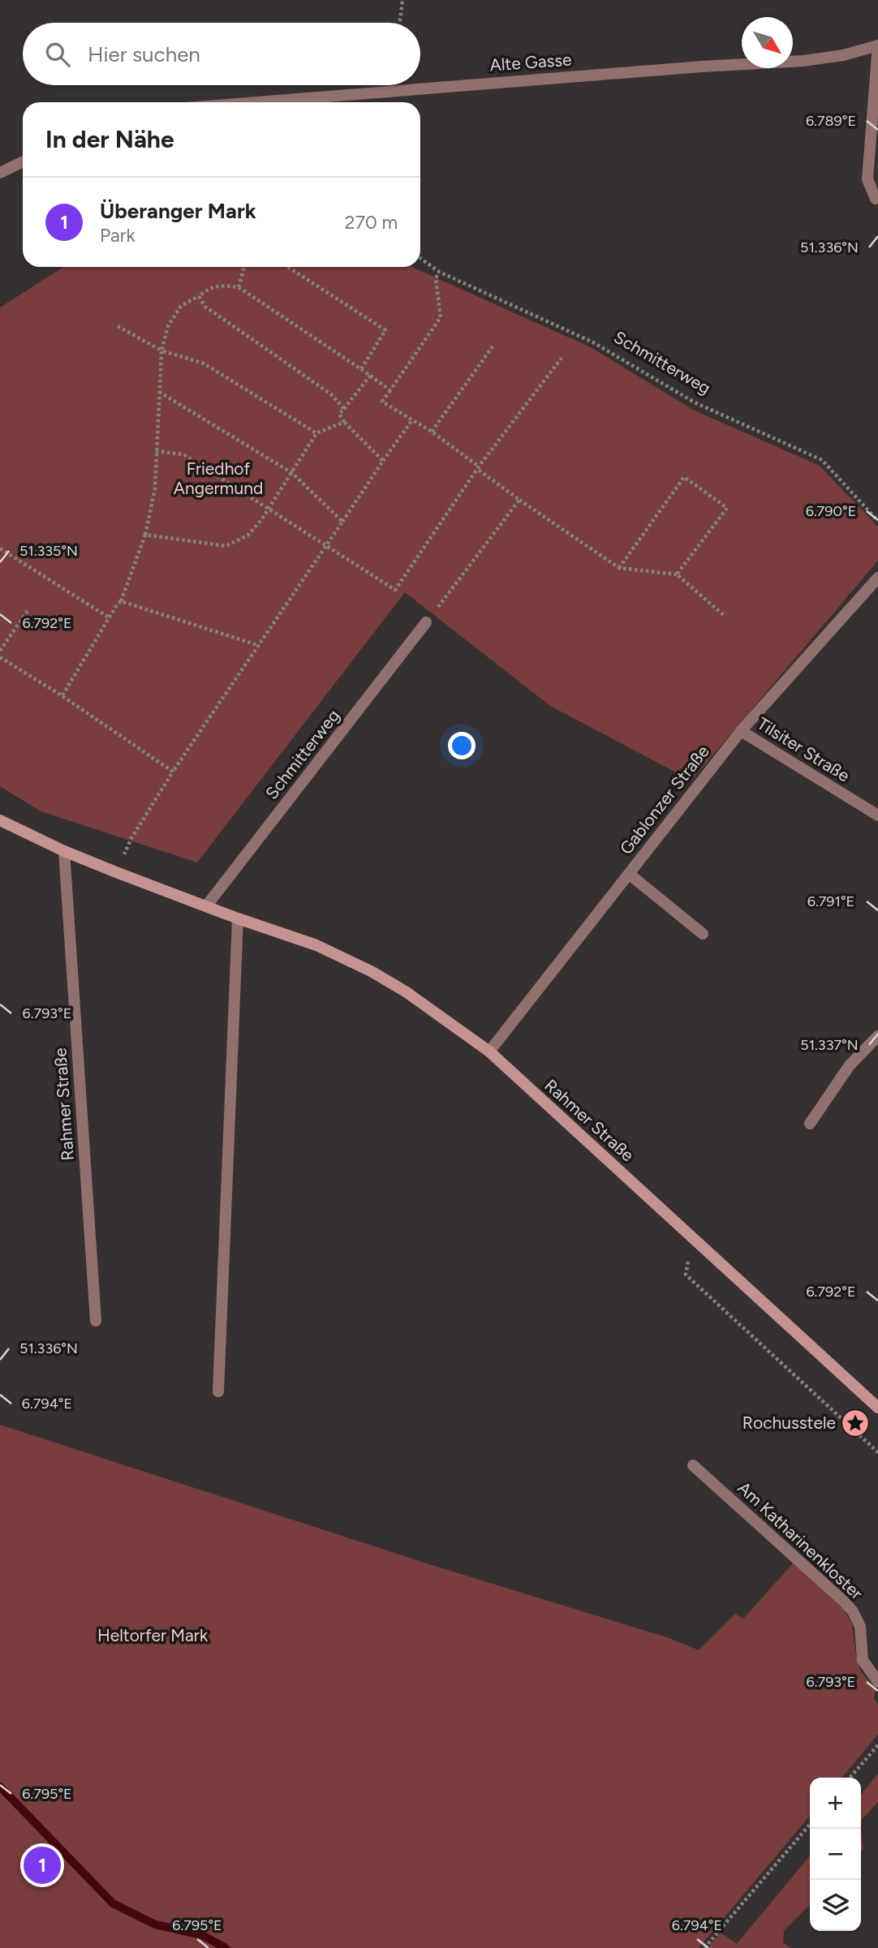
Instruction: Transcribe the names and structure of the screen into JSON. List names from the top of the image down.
{
  "streets": {
    "main road": ["Rahmer Straße"],
    "street": [
      "Alte Gasse",
      "Schmitterweg",
      "Tilsiter Straße",
      "Gablonzer Straße",
      "Am Katharinenkloster"
    ]
  },
  "crossings": [
    ["Schmitterweg", "Rahmer Straße"],
    ["Tilsiter Straße", "Gablonzer Straße"],
    ["Gablonzer Straße", "Rahmer Straße"]
  ],
  "parks": ["Friedhof Angermund", "Heltorfer Mark"],
  "places": {
    "place": ["Rochusstele"]
  },
  "north": "bottom right",
  "page": {
    "search": "Hier suchen",
    "heading": "In der Nähe",
    "list": [
      {
        "mark": "1",
        "name": "Überanger Mark",
        "note": "Park",
        "value": "270 m"
      }
    ],
    "map_buttons": ["+", "−"],
    "pins": "1"
  },
  "coordinates": [
    "6.789°E",
    "51.336°N",
    "6.790°E",
    "51.335°N",
    "6.792°E",
    "6.791°E",
    "6.793°E",
    "51.337°N",
    "6.794°E",
    "6.795°E"
  ]
}
